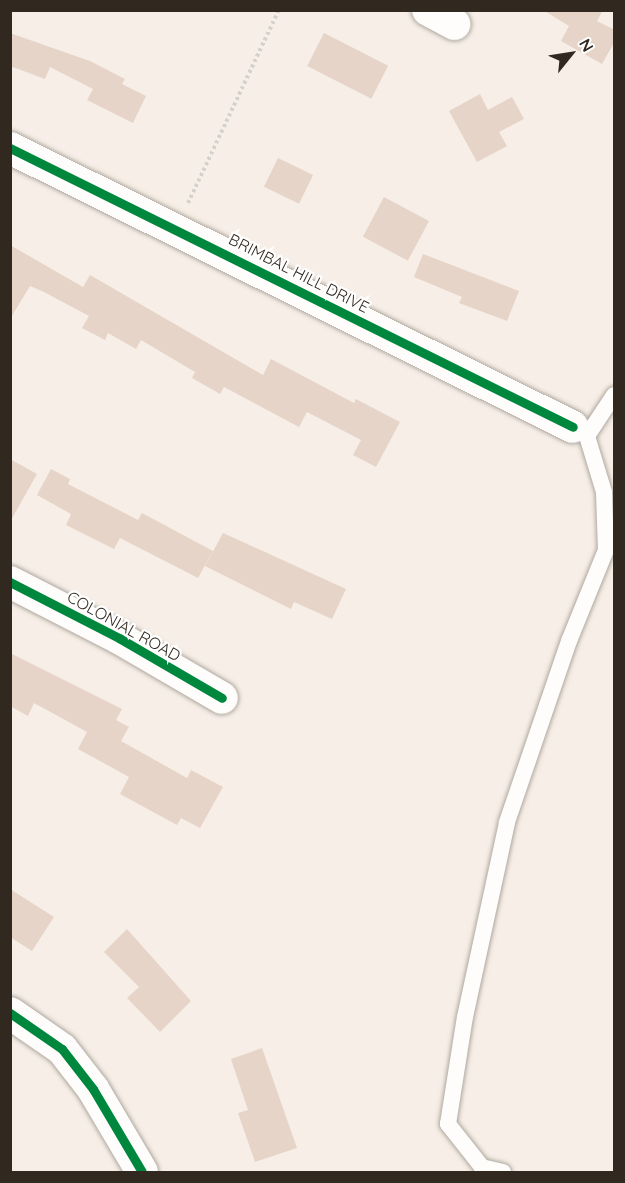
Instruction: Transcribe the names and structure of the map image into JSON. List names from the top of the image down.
{
  "streets": {
    "street": ["BRIMBAL HILL DRIVE", "COLONIAL ROAD"]
  },
  "north": "top right"
}
